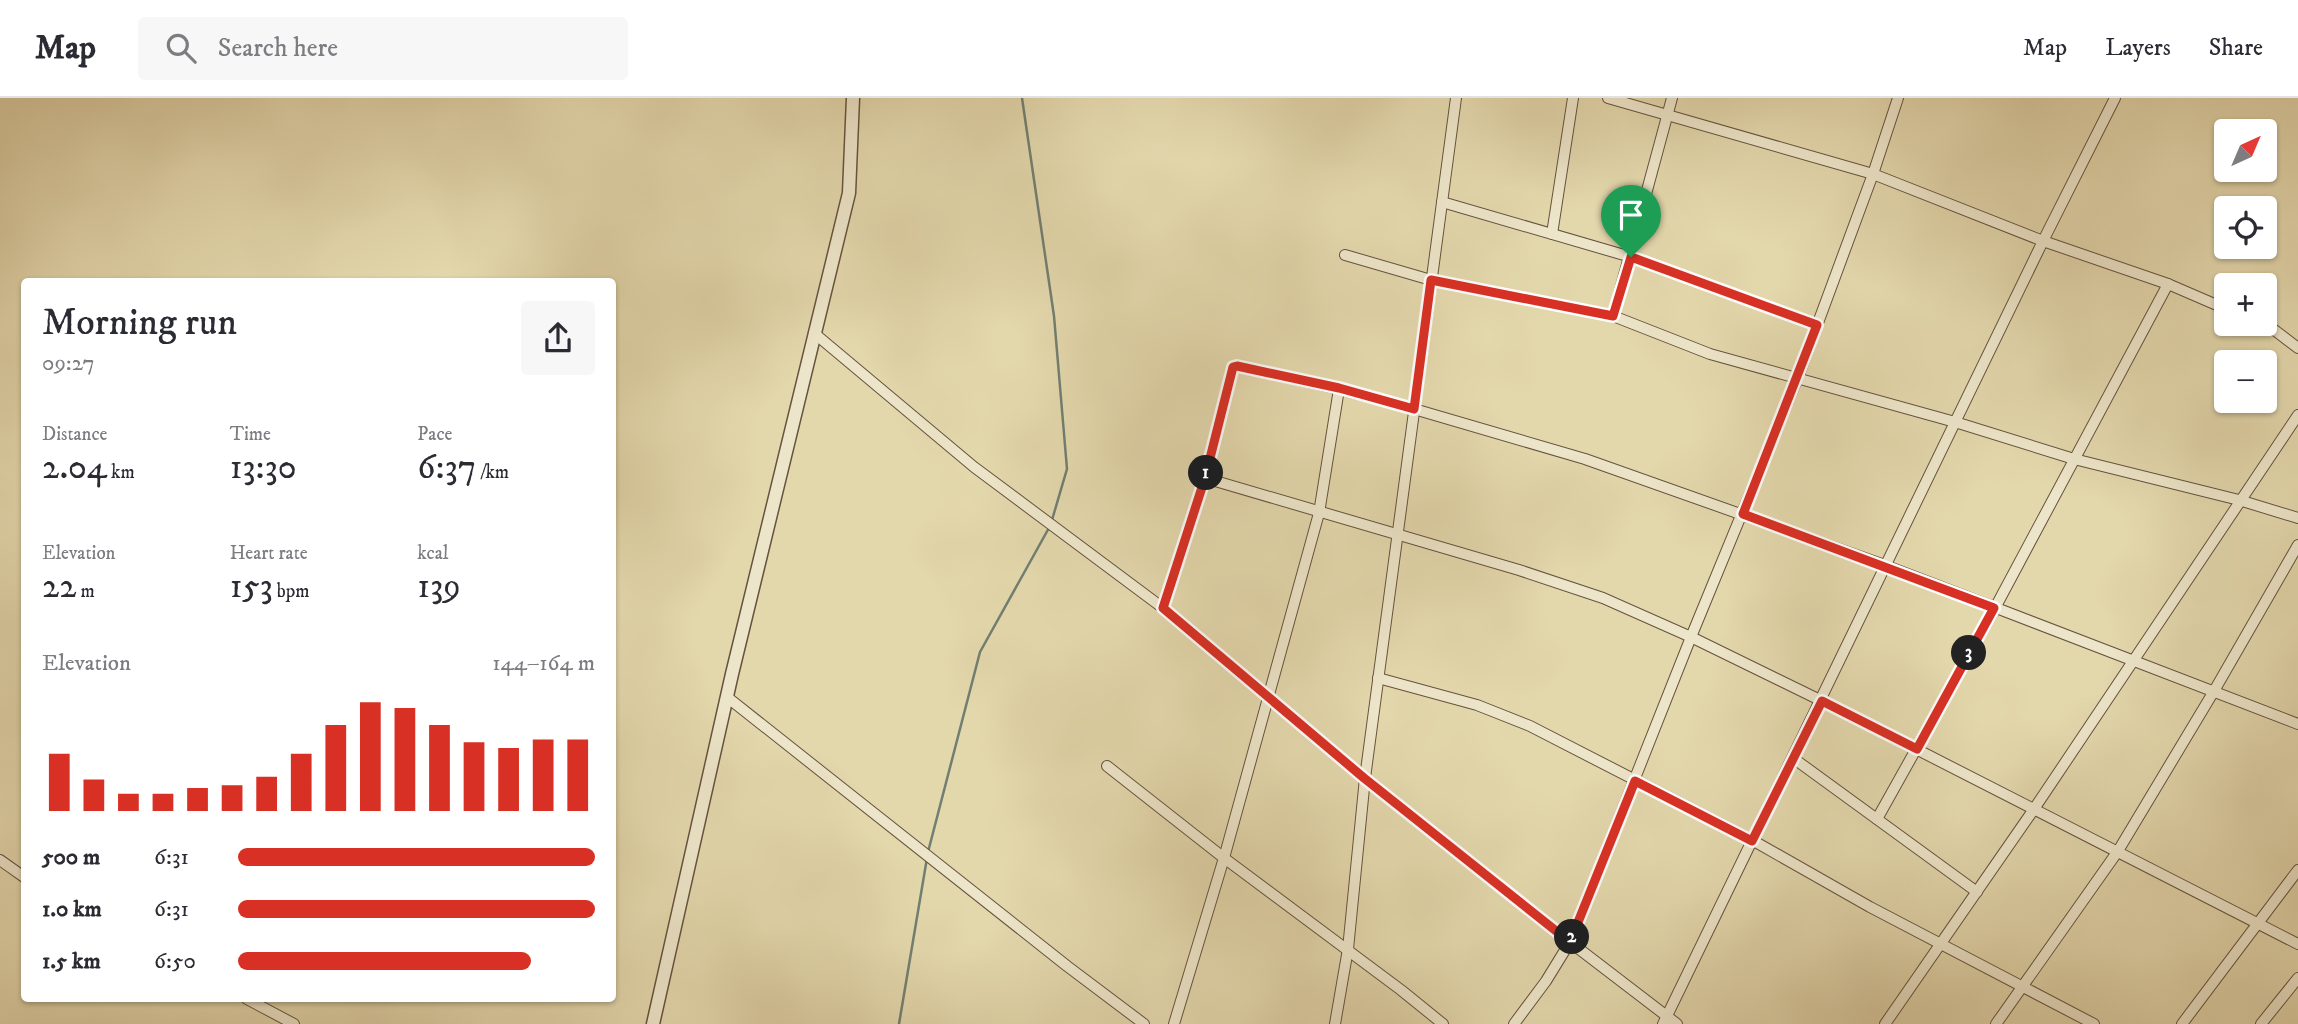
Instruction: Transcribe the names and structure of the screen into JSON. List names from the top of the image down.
{
  "north": "top right",
  "page": {
    "header": "Map",
    "search": "Search here",
    "nav": ["Map", "Layers", "Share"],
    "map_buttons": ["+", "−"],
    "heading": ["Morning run", "09:27"],
    "stats": [
      ["Distance", "2.04 km"],
      ["Time", "13:30"],
      ["Pace", "6:37 /km"],
      ["Elevation", "22 m"],
      ["Heart rate", "153 bpm"],
      ["kcal", "139"]
    ],
    "pins": ["1", "3", "2"],
    "chart": ["Elevation", "144–164 m"],
    "list": [
      {
        "name": "500 m",
        "note": "6:31"
      },
      {
        "name": "1.0 km",
        "note": "6:31"
      },
      {
        "name": "1.5 km",
        "note": "6:50"
      }
    ]
  }
}
